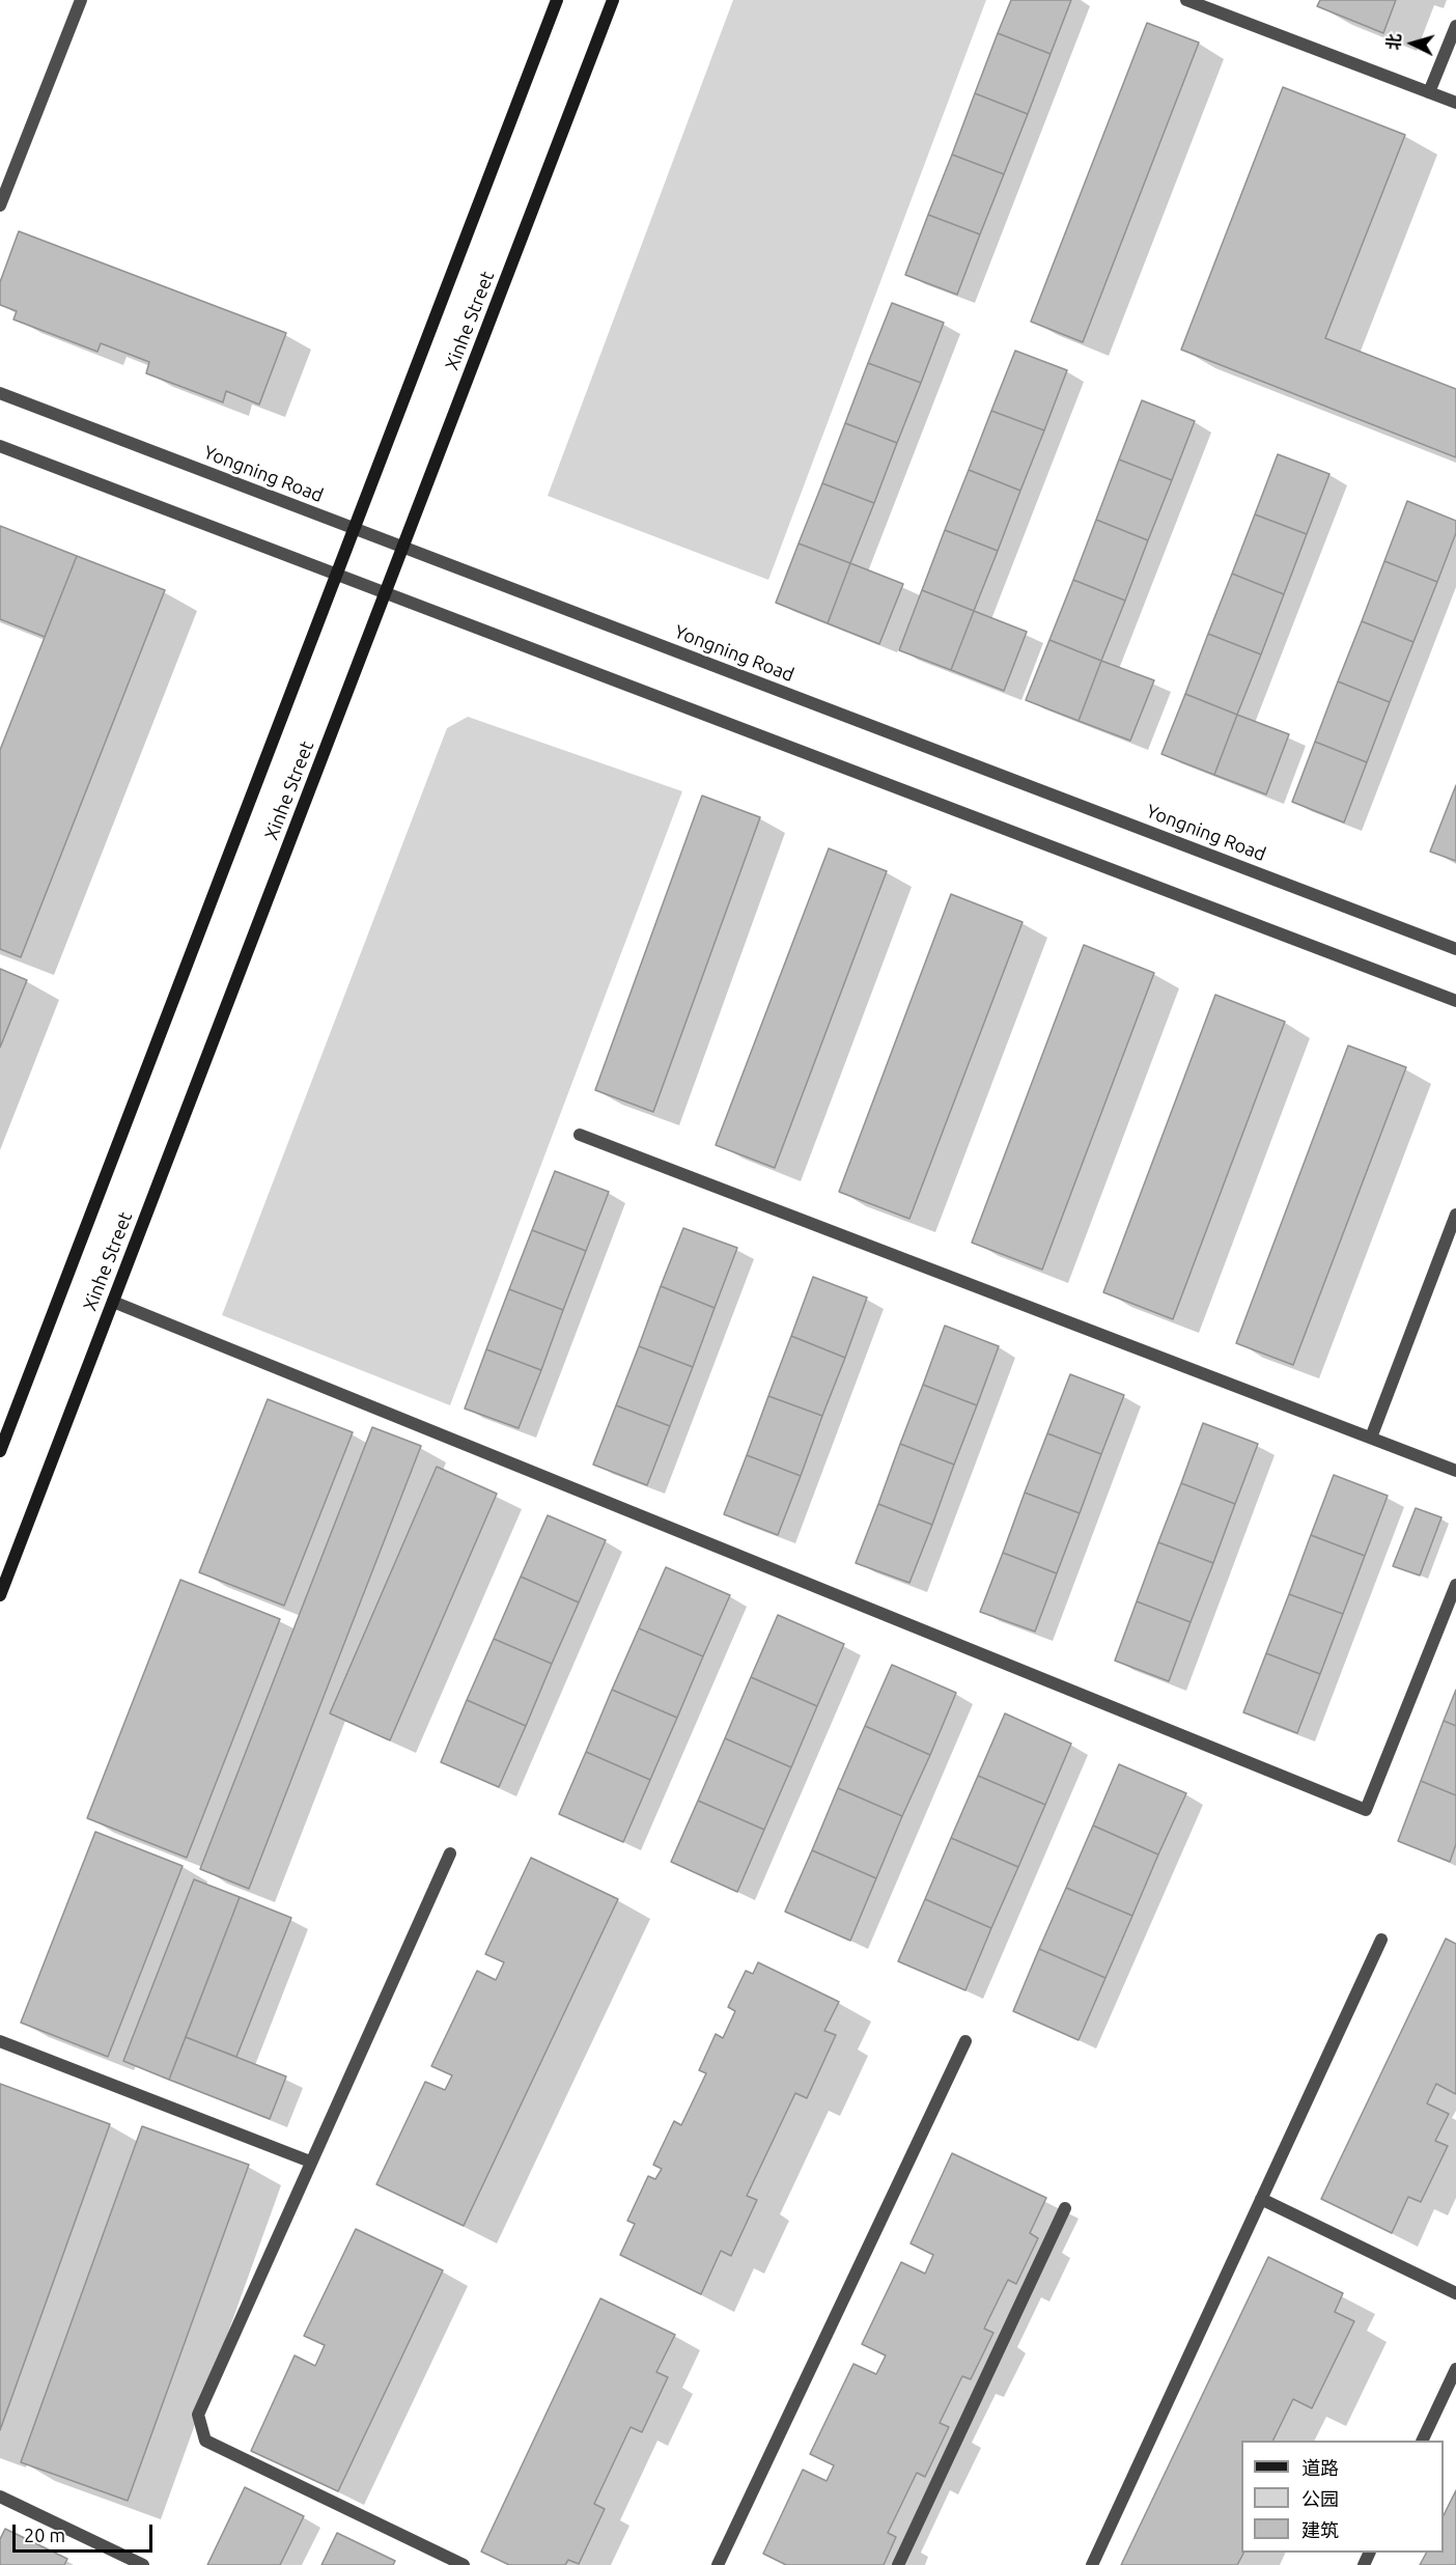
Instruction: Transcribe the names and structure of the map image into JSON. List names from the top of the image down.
{
  "streets": {
    "main road": ["Xinhe Street"],
    "street": ["Yongning Road"]
  },
  "crossings": [
    ["Xinhe Street", "Yongning Road"]
  ],
  "legend": ["道路", "公园", "建筑"],
  "scale_bar": "20 m",
  "north": "left"
}
